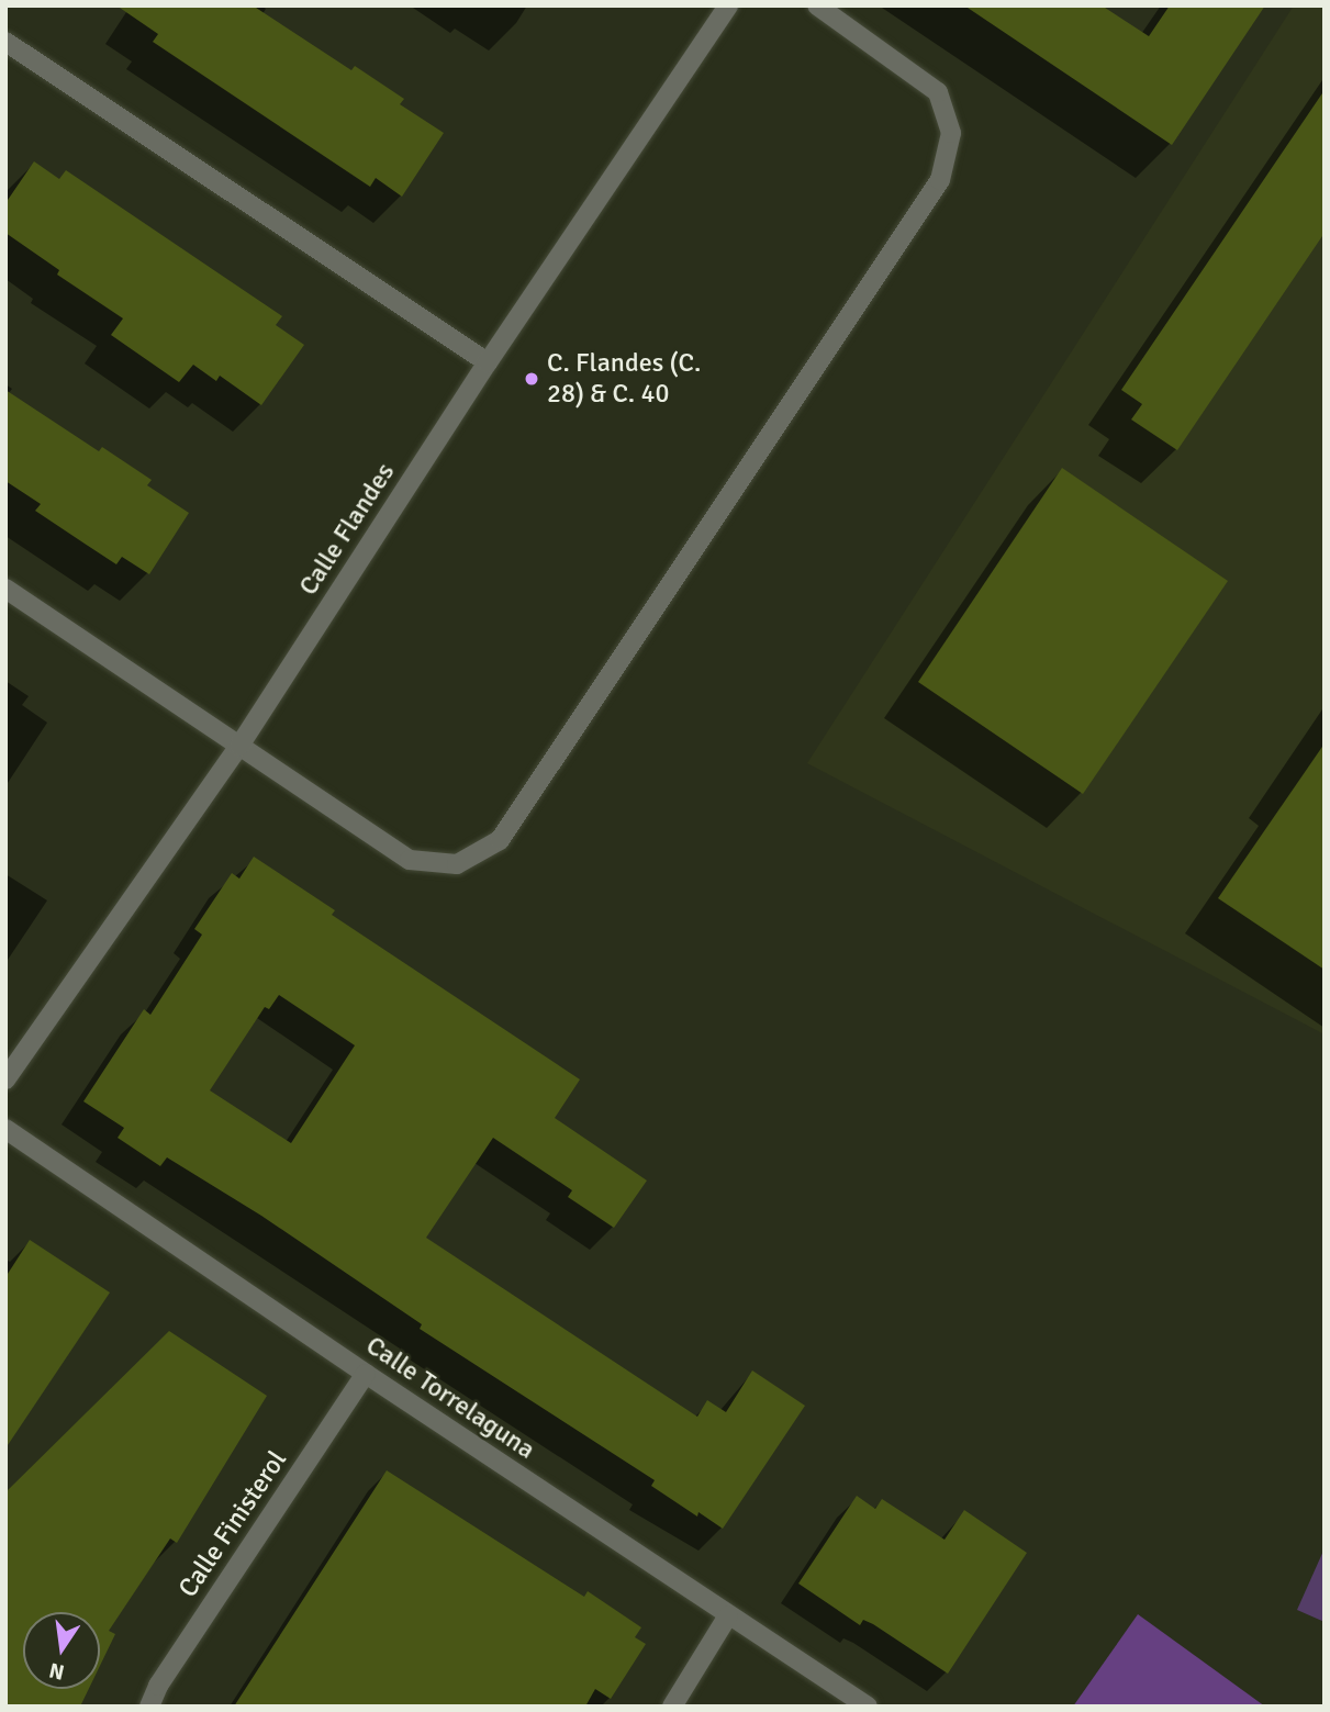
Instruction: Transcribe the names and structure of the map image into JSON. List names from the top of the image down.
{
  "streets": {
    "street": ["Calle Flandes", "Calle Torrelaguna", "Calle Finisterol"]
  },
  "crossings": [
    ["Calle Torrelaguna", "Calle Finisterol"]
  ],
  "places": ["C. Flandes (C. 28) & C. 40"],
  "north": "bottom"
}
